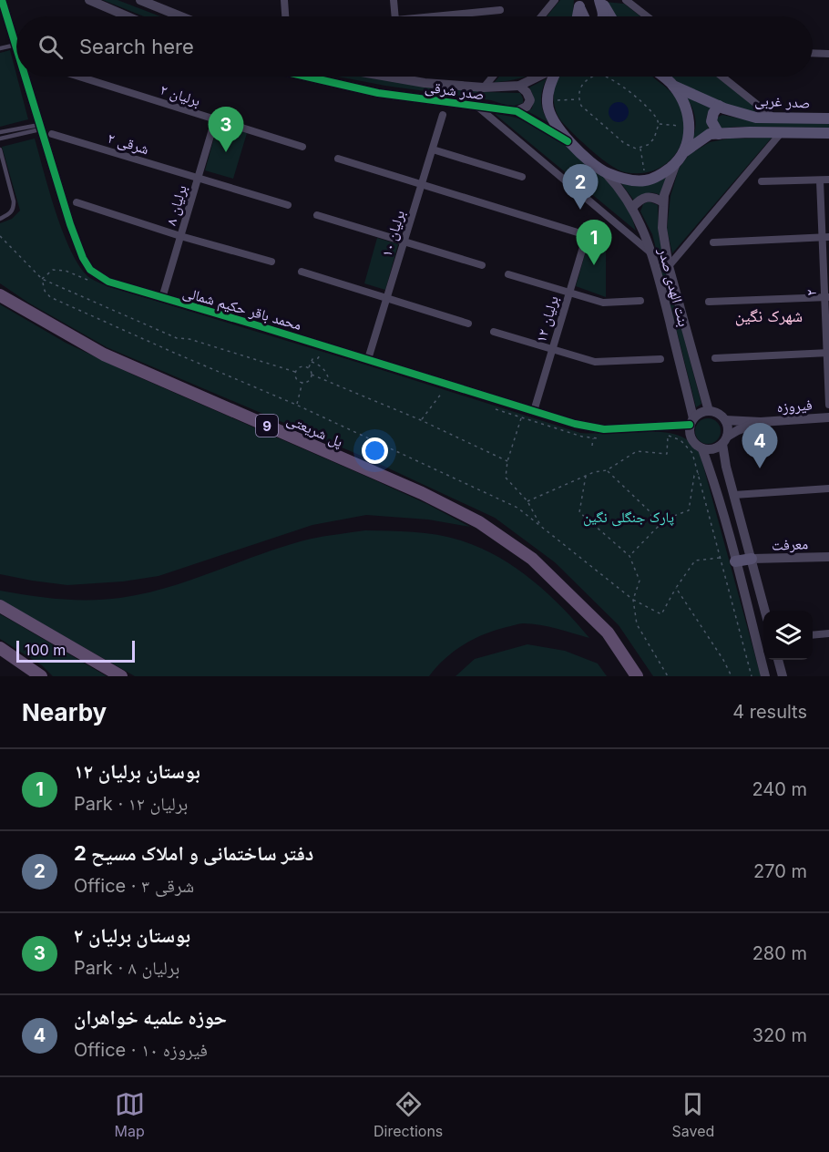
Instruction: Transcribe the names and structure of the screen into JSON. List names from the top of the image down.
{
  "streets": {
    "main road": ["صدر غربی", "9", "پل شریعتی"],
    "street": [
      "صدر شرقی",
      "برلیان ۲",
      "۲ شرقی",
      "برلیان ۸",
      "برلیان ۱۰",
      "بنت الهدی صدر",
      "۲",
      "محمد باقر حکیم شمالی",
      "برلیان ۱۲",
      "فیروزه",
      "معرفت"
    ]
  },
  "crossings": [
    ["برلیان ۲", "برلیان ۸"],
    ["۲ شرقی", "برلیان ۸"],
    ["برلیان ۸", "محمد باقر حکیم شمالی"],
    ["برلیان ۱۰", "محمد باقر حکیم شمالی"],
    ["بنت الهدی صدر", "محمد باقر حکیم شمالی"],
    ["محمد باقر حکیم شمالی", "برلیان ۱۲"]
  ],
  "districts": ["شهرک نگین"],
  "parks": ["پارک جنگلی نگین"],
  "scale_bar": "100 m",
  "page": {
    "search": "Search here",
    "pins": [
      "3",
      "2",
      "1",
      "4"
    ],
    "scale": "100 m",
    "heading": ["Nearby", "4 results"],
    "list": [
      {
        "mark": "1",
        "name": "بوستان برلیان ۱۲",
        "note": "Park · برلیان ۱۲",
        "value": "240 m"
      },
      {
        "mark": "2",
        "name": "دفتر ساختمانی و املاک مسیح 2",
        "note": "Office · ۳ شرقی",
        "value": "270 m"
      },
      {
        "mark": "3",
        "name": "بوستان برلیان ۲",
        "note": "Park · برلیان ۸",
        "value": "280 m"
      },
      {
        "mark": "4",
        "name": "حوزه علمیه خواهران",
        "note": "Office · فیروزه ۱۰",
        "value": "320 m"
      }
    ],
    "nav": ["Map", "Directions", "Saved"]
  }
}
